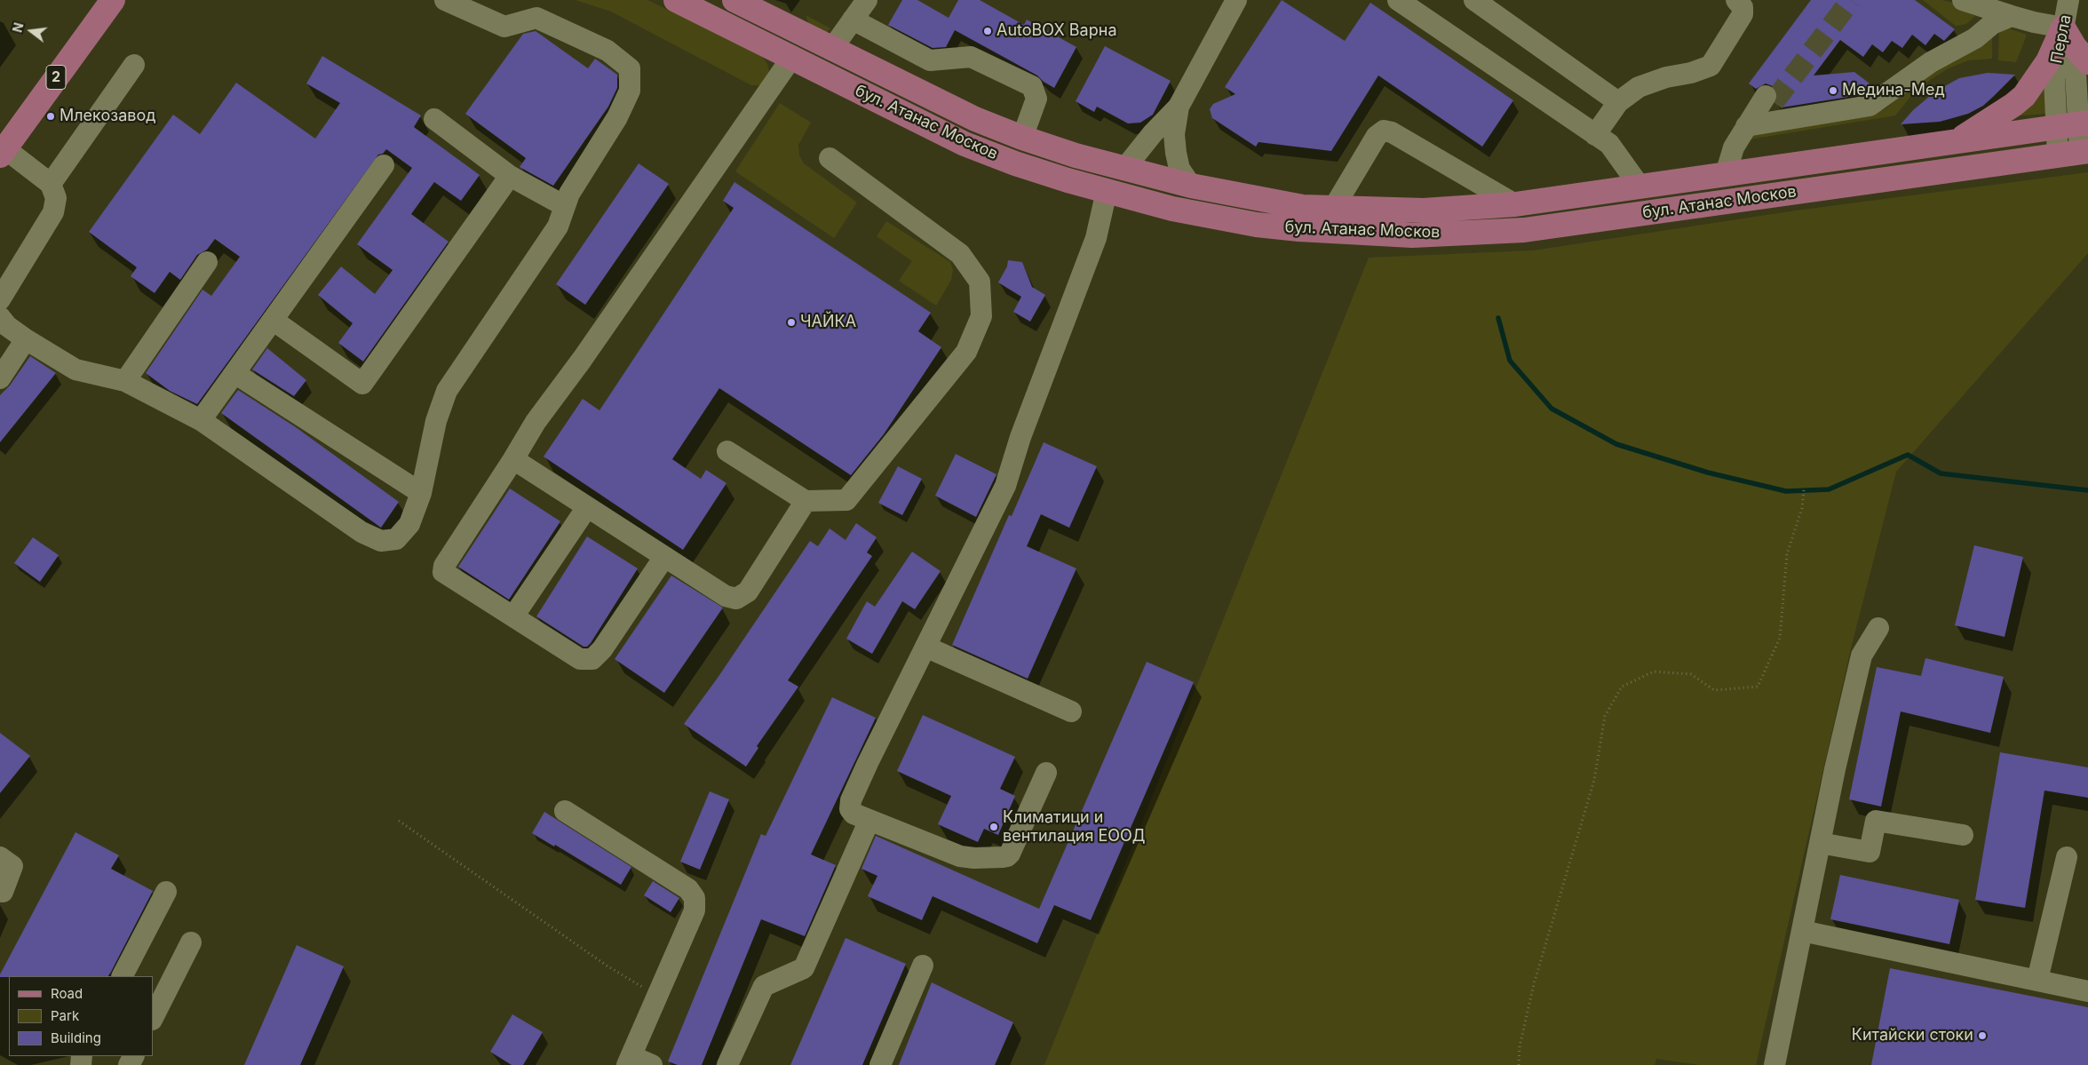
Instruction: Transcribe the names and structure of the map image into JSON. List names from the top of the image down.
{
  "streets": {
    "main road": ["2", "бул. Атанас Москов"],
    "street": ["Перла"]
  },
  "crossings": [
    ["Перла", "бул. Атанас Москов"]
  ],
  "places": [
    "AutoBOX Варна",
    "Медина-Мед",
    "Млекозавод",
    "ЧАЙКА",
    "Климатици и вентилация ЕООД",
    "Китайски стоки"
  ],
  "legend": ["Road", "Park", "Building"],
  "north": "left"
}
